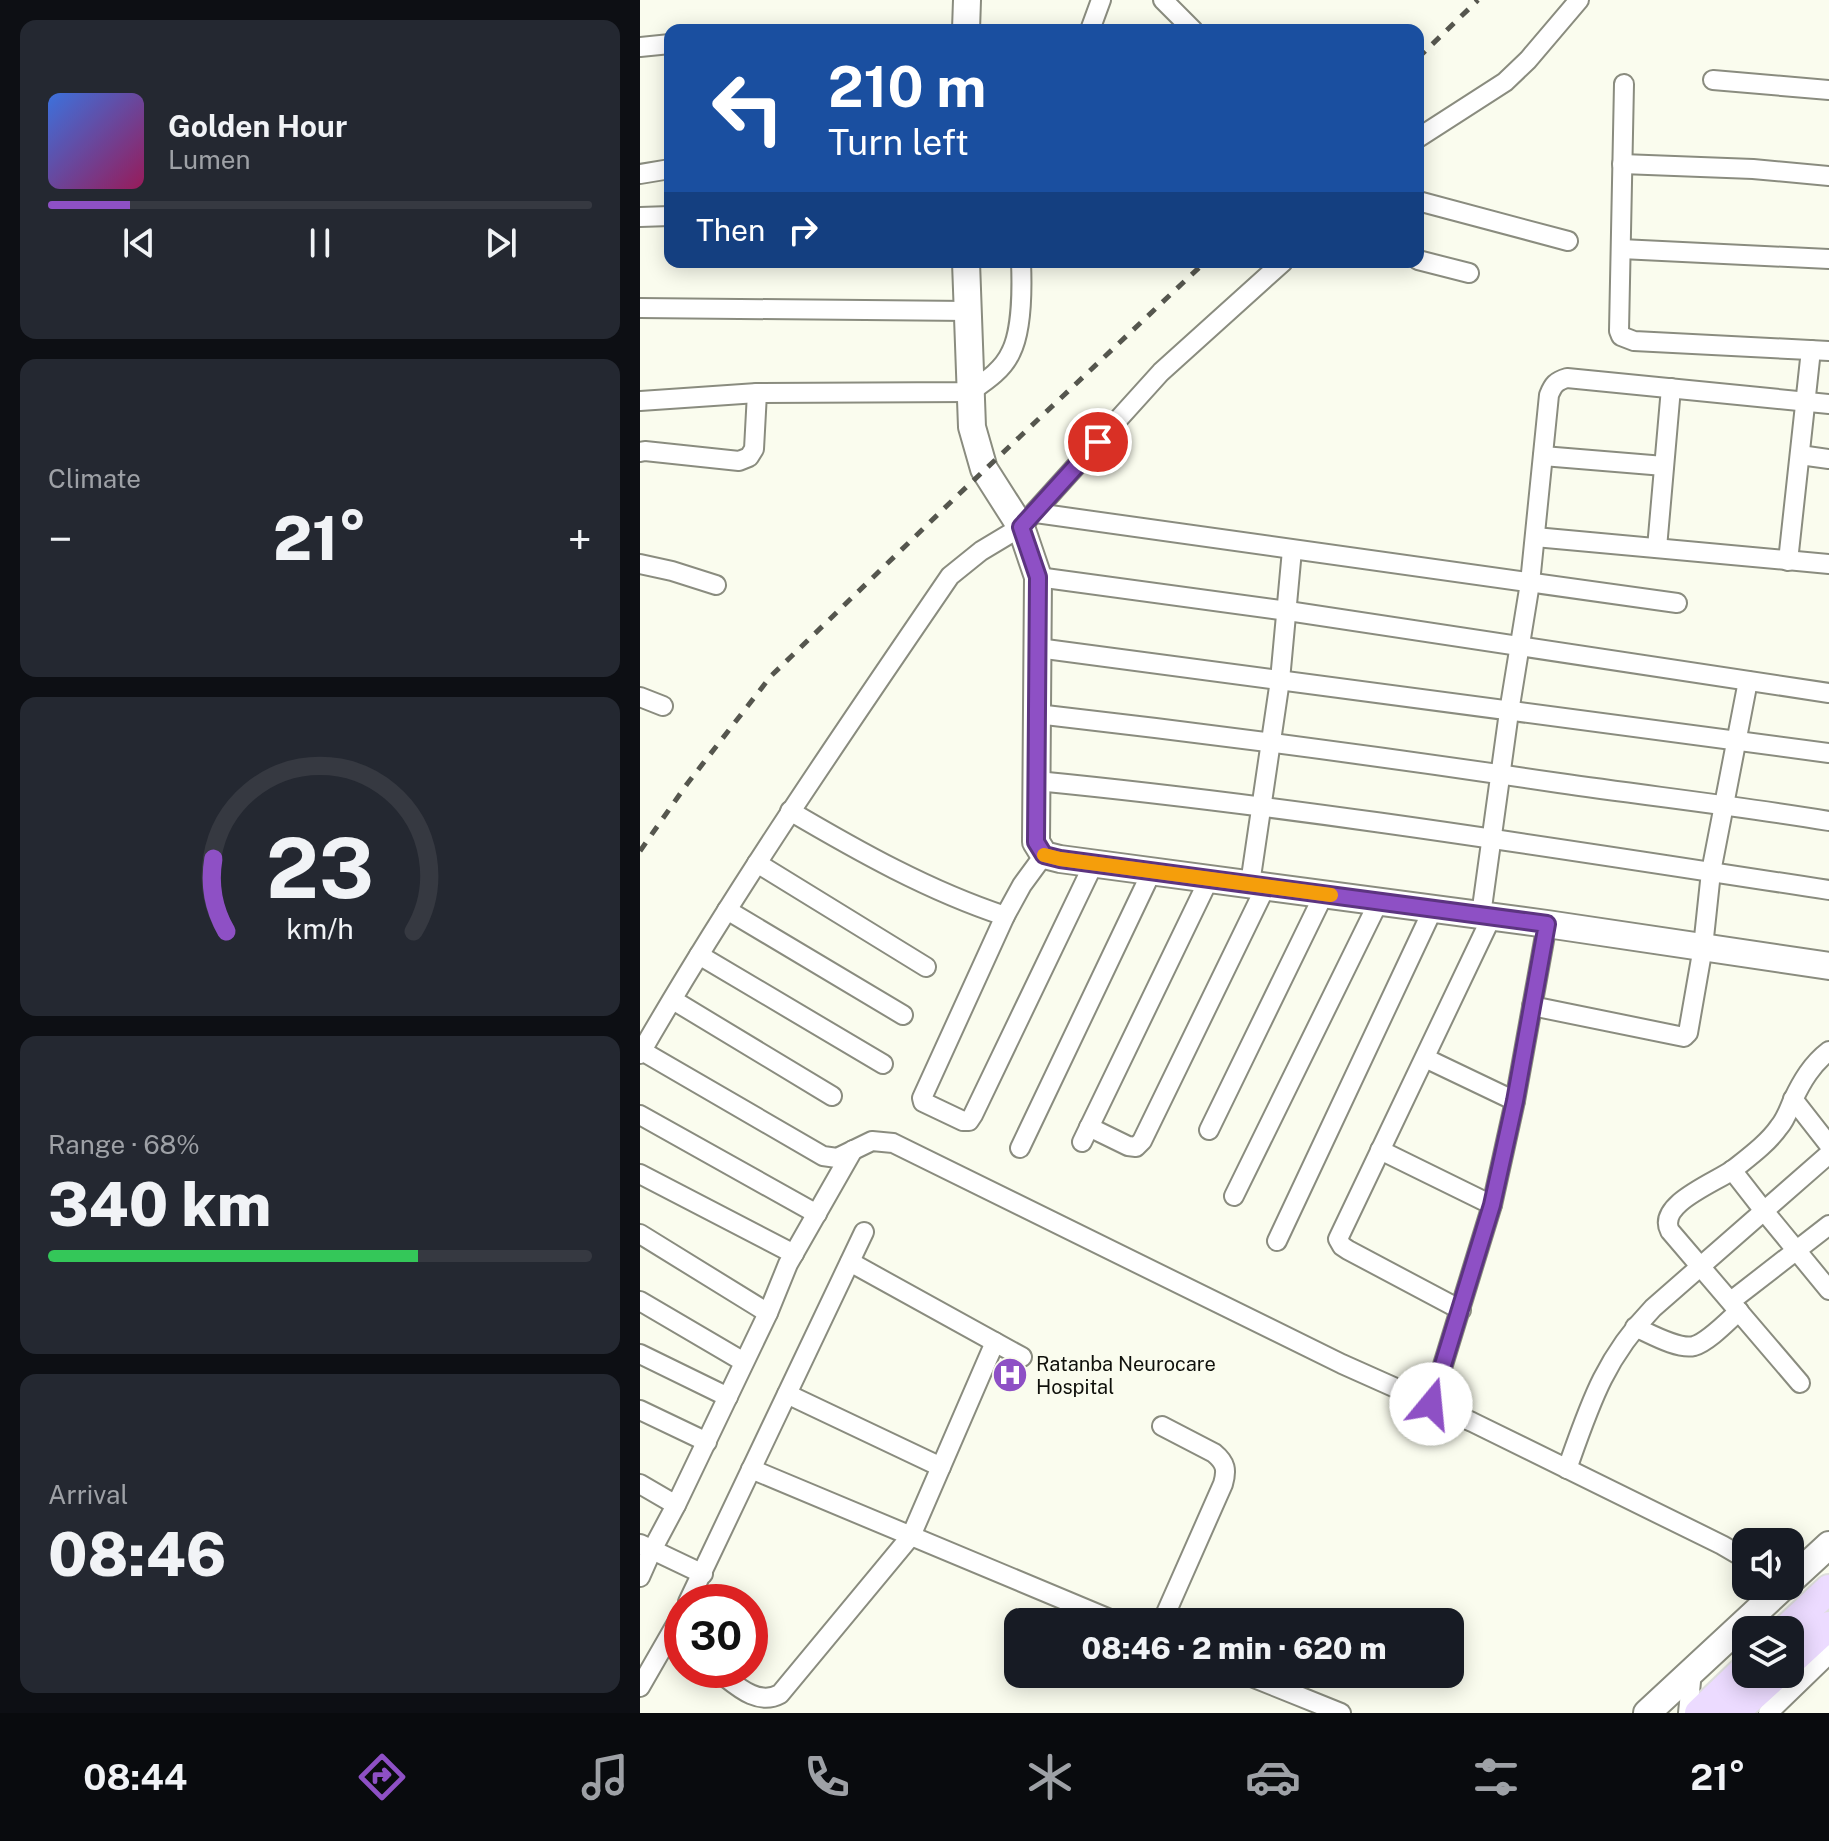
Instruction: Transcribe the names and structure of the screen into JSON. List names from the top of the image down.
{
  "places": {
    "hospital": ["Ratanba Neurocare Hospital"]
  },
  "page": {
    "turn": ["210 m", "Turn left"],
    "song": ["Golden Hour", "Lumen"],
    "then": "Then",
    "tile": [
      "Climate",
      ["Range · 68%", "340 km"],
      ["Arrival", "08:46"]
    ],
    "heat": ["−", "21°", "+"],
    "limit": "30",
    "trip": "08:46 · 2 min · 620 m",
    "tabs": ["08:44", "21°"],
    "gauge": ["23", "km/h"]
  }
}
